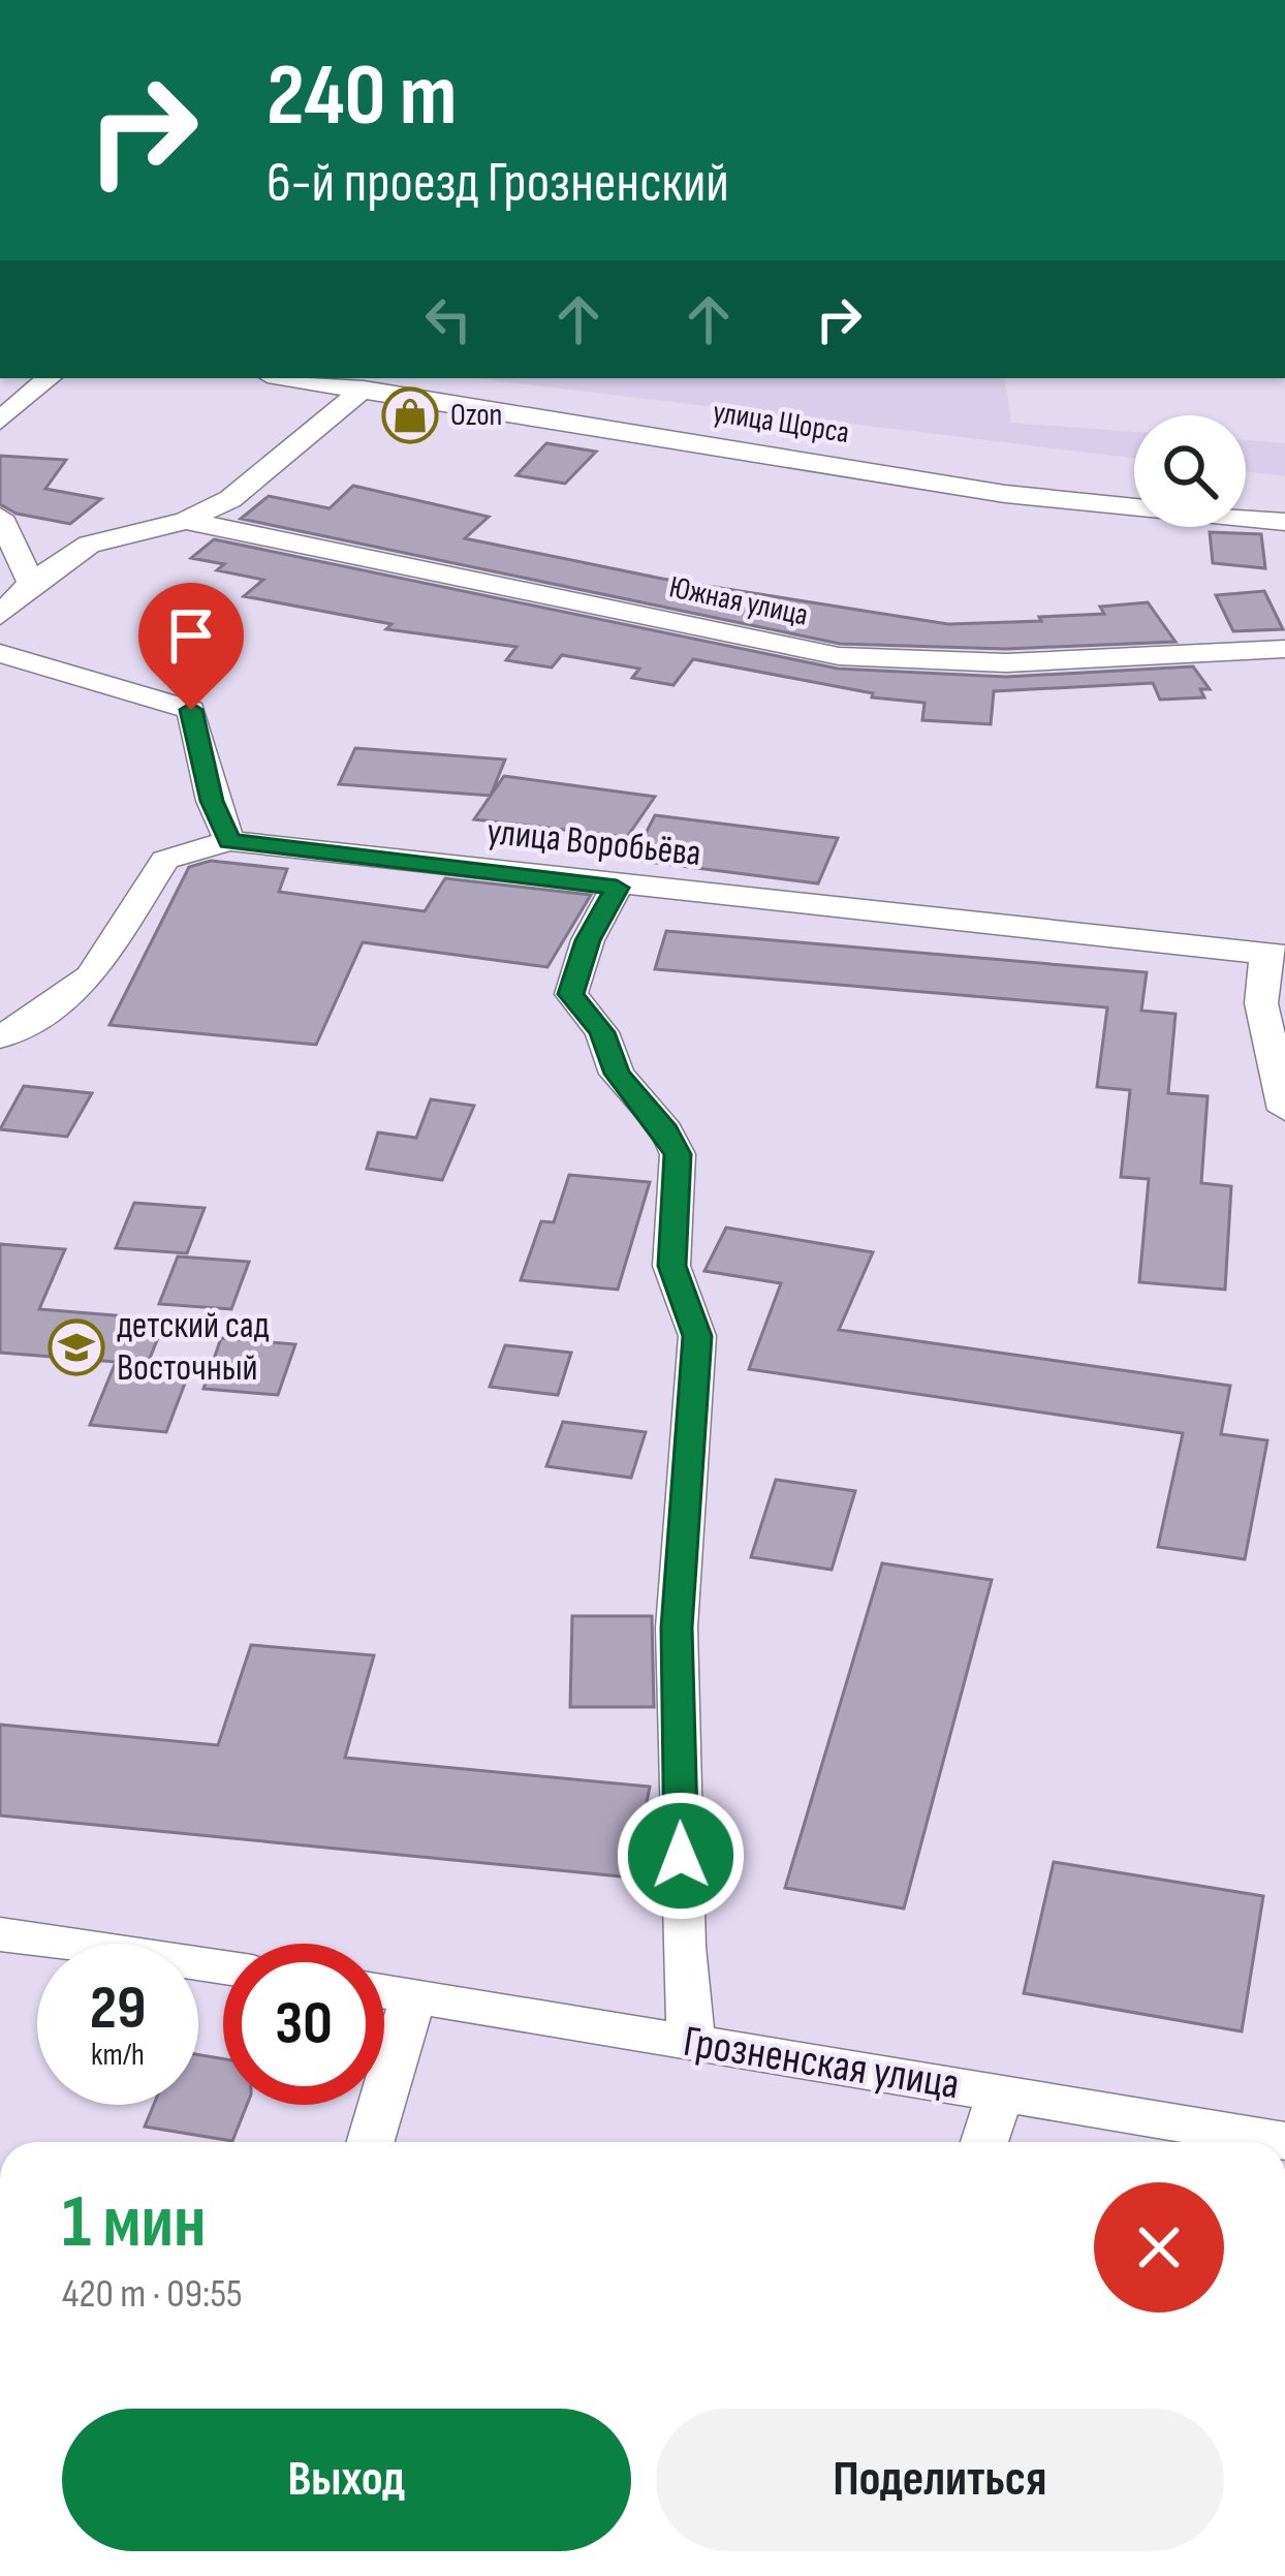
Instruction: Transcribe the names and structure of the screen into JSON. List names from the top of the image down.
{
  "streets": {
    "street": [
      "улица Щорса",
      "Южная улица",
      "улица Воробьёва",
      "Грозненская улица"
    ]
  },
  "places": {
    "shop": ["Ozon"],
    "school or university": ["детский сад Восточный"]
  },
  "page": {
    "turn": ["240 m", "6-й проезд Грозненский"],
    "speed": "29 km/h",
    "limit": "30",
    "heading": ["1 мин", "420 m · 09:55"],
    "buttons": ["Выход", "Поделиться"]
  }
}
